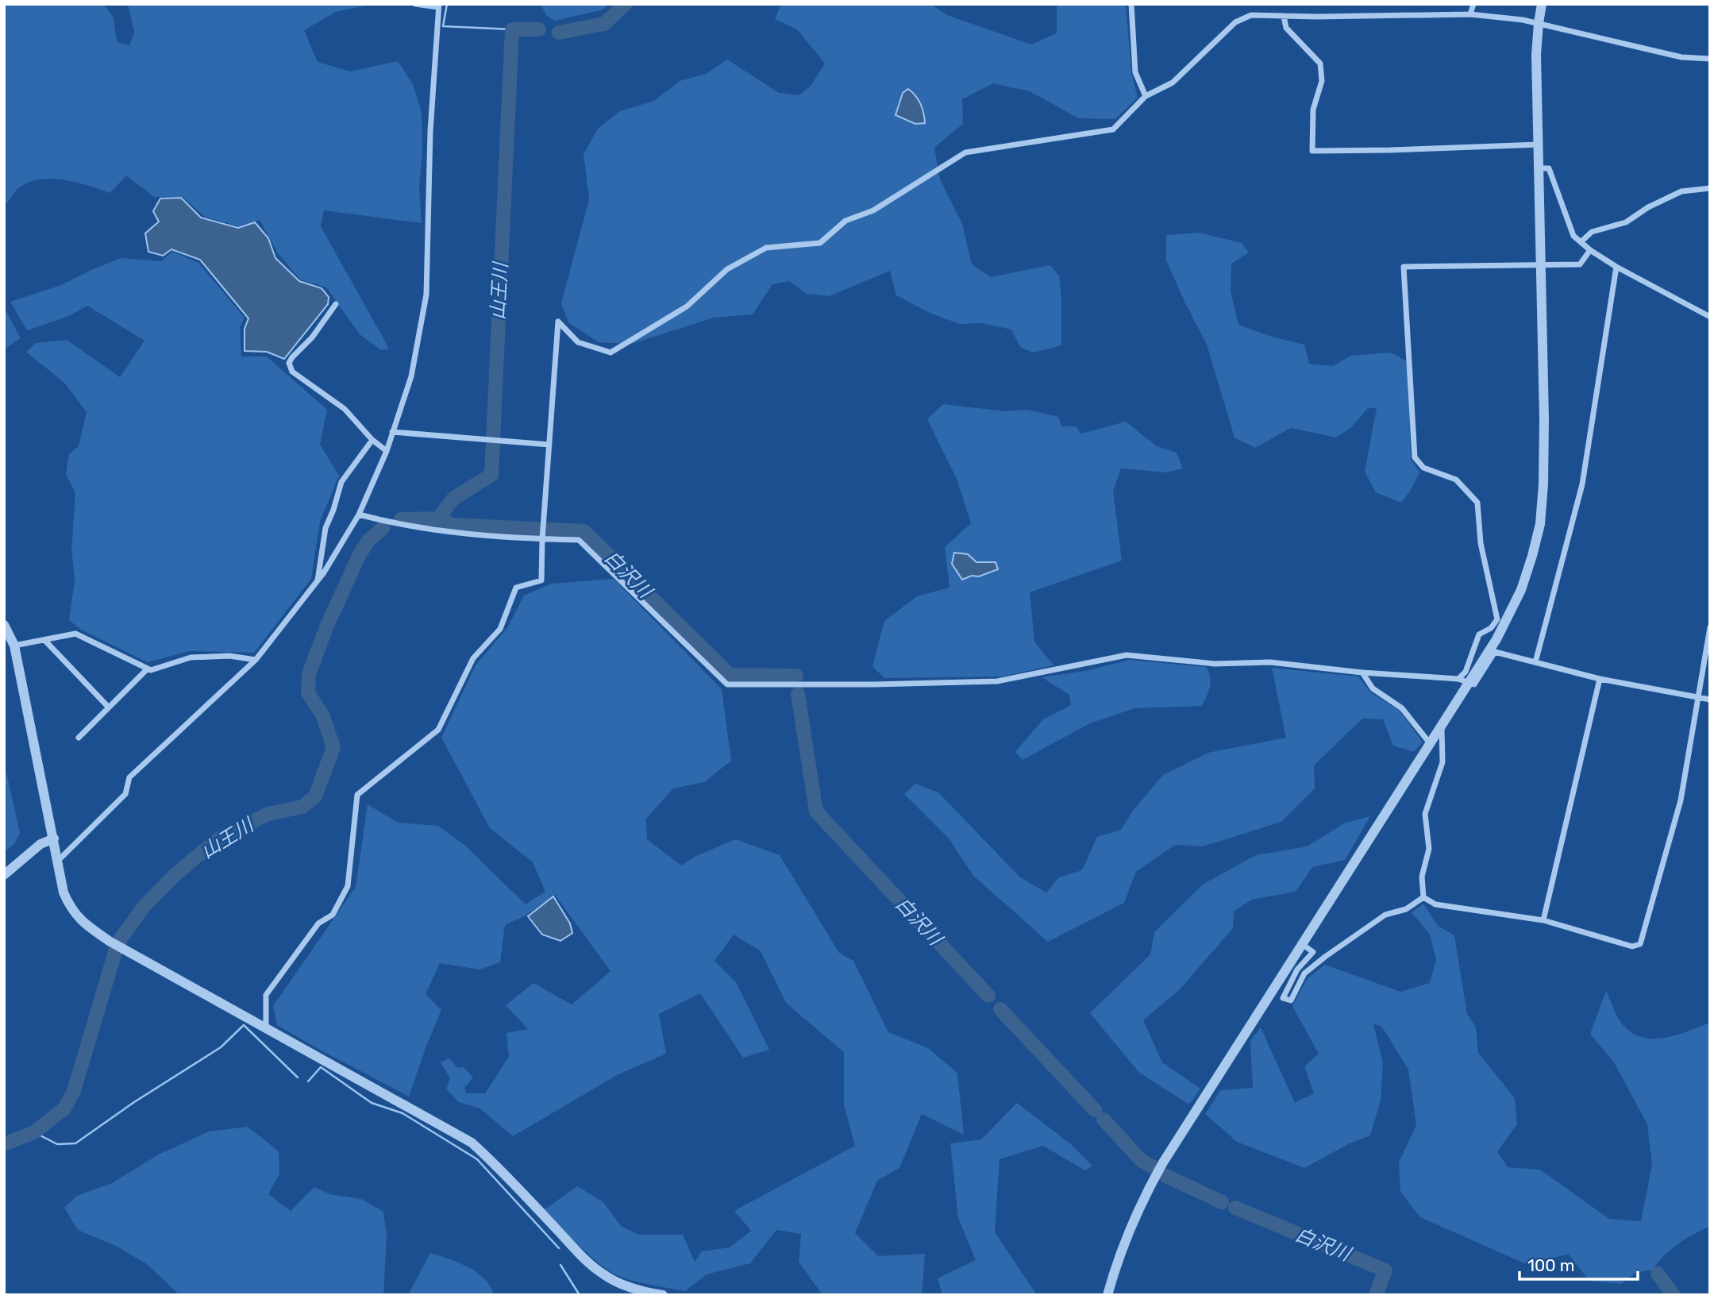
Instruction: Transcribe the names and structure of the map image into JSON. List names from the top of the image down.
{
  "water": ["山王川", "白沢川"],
  "scale_bar": "100 m"
}
